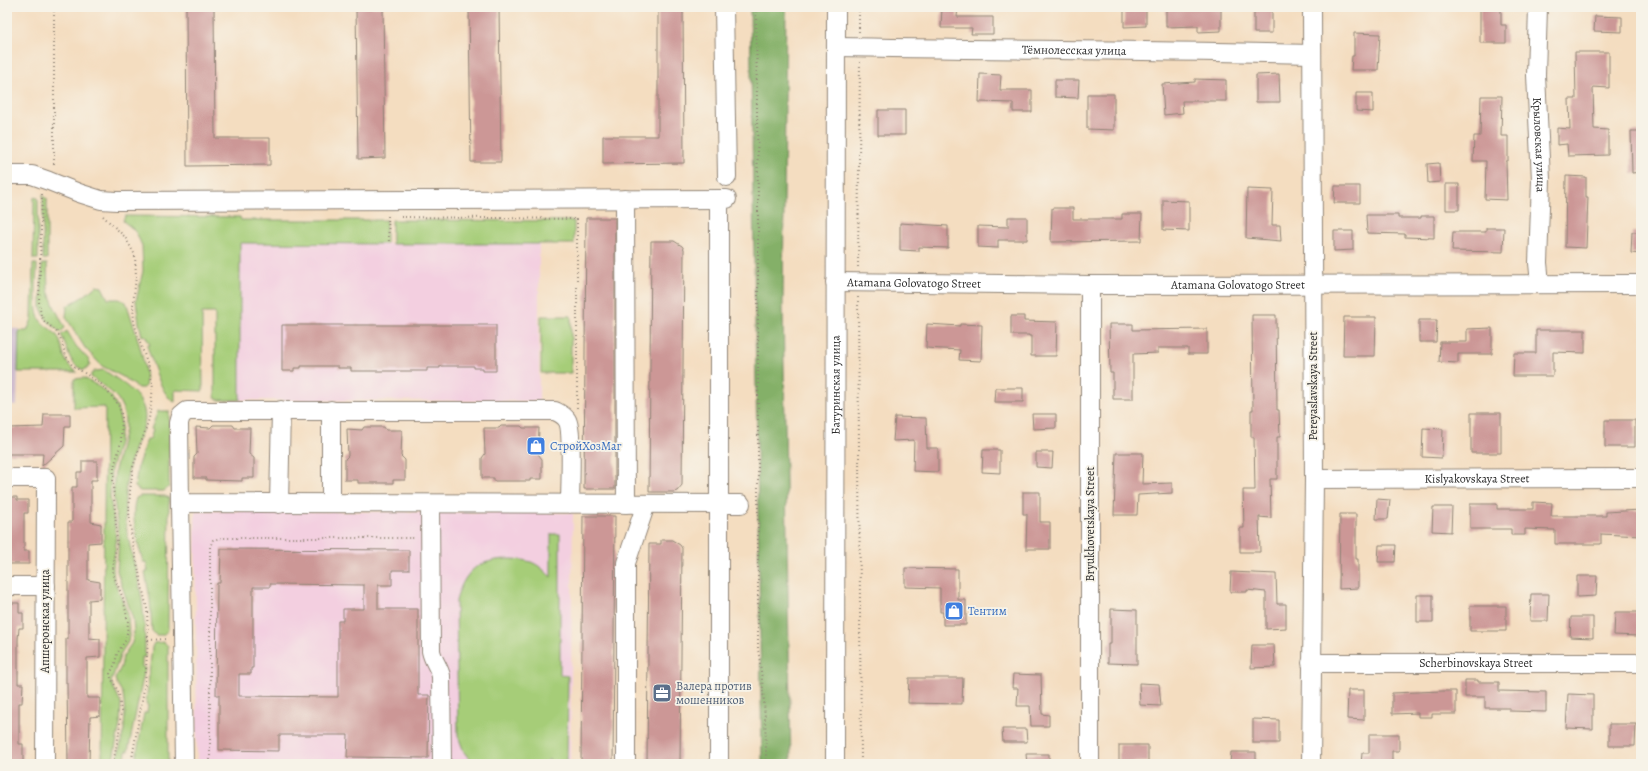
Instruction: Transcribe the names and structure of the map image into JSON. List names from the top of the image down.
{
  "streets": {
    "street": [
      "Тёмнолесская улица",
      "Крыловская улица",
      "Atamana Golovatogo Street",
      "Батуринская улица",
      "Pereyaslavskaya Street",
      "Kislyakovskaya Street",
      "Bryukhovetskaya Street",
      "Апшеронская улица",
      "Scherbinovskaya Street"
    ]
  },
  "crossings": [
    ["Тёмнолесская улица", "Батуринская улица"],
    ["Тёмнолесская улица", "Pereyaslavskaya Street"],
    ["Крыловская улица", "Atamana Golovatogo Street"],
    ["Atamana Golovatogo Street", "Батуринская улица"],
    ["Atamana Golovatogo Street", "Pereyaslavskaya Street"],
    ["Atamana Golovatogo Street", "Bryukhovetskaya Street"],
    ["Pereyaslavskaya Street", "Kislyakovskaya Street"],
    ["Pereyaslavskaya Street", "Scherbinovskaya Street"]
  ],
  "places": {
    "shop": ["СтройХозМаг", "Тентим"],
    "office": ["Валера против мошенников"]
  }
}
